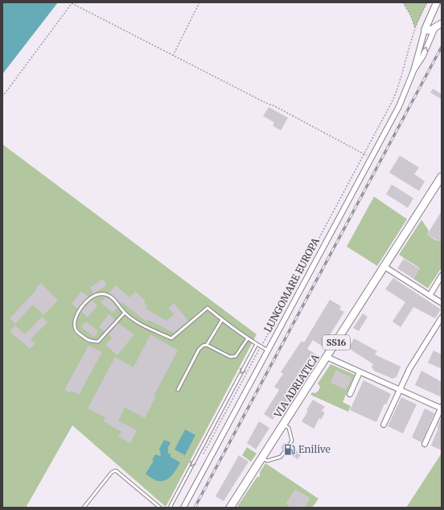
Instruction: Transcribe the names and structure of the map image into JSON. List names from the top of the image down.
{
  "streets": {
    "main road": ["SS16", "VIA ADRIATICA"],
    "street": ["LUNGOMARE EUROPA"]
  },
  "places": {
    "fuel station": ["Enilive"]
  }
}
